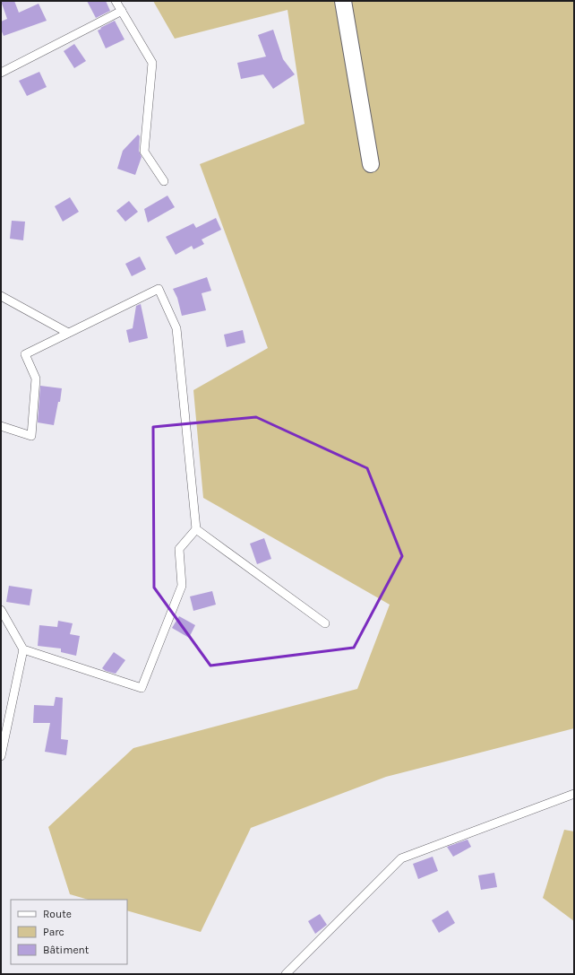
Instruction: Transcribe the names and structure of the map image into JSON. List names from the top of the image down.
{
  "legend": ["Route", "Parc", "Bâtiment"]
}
